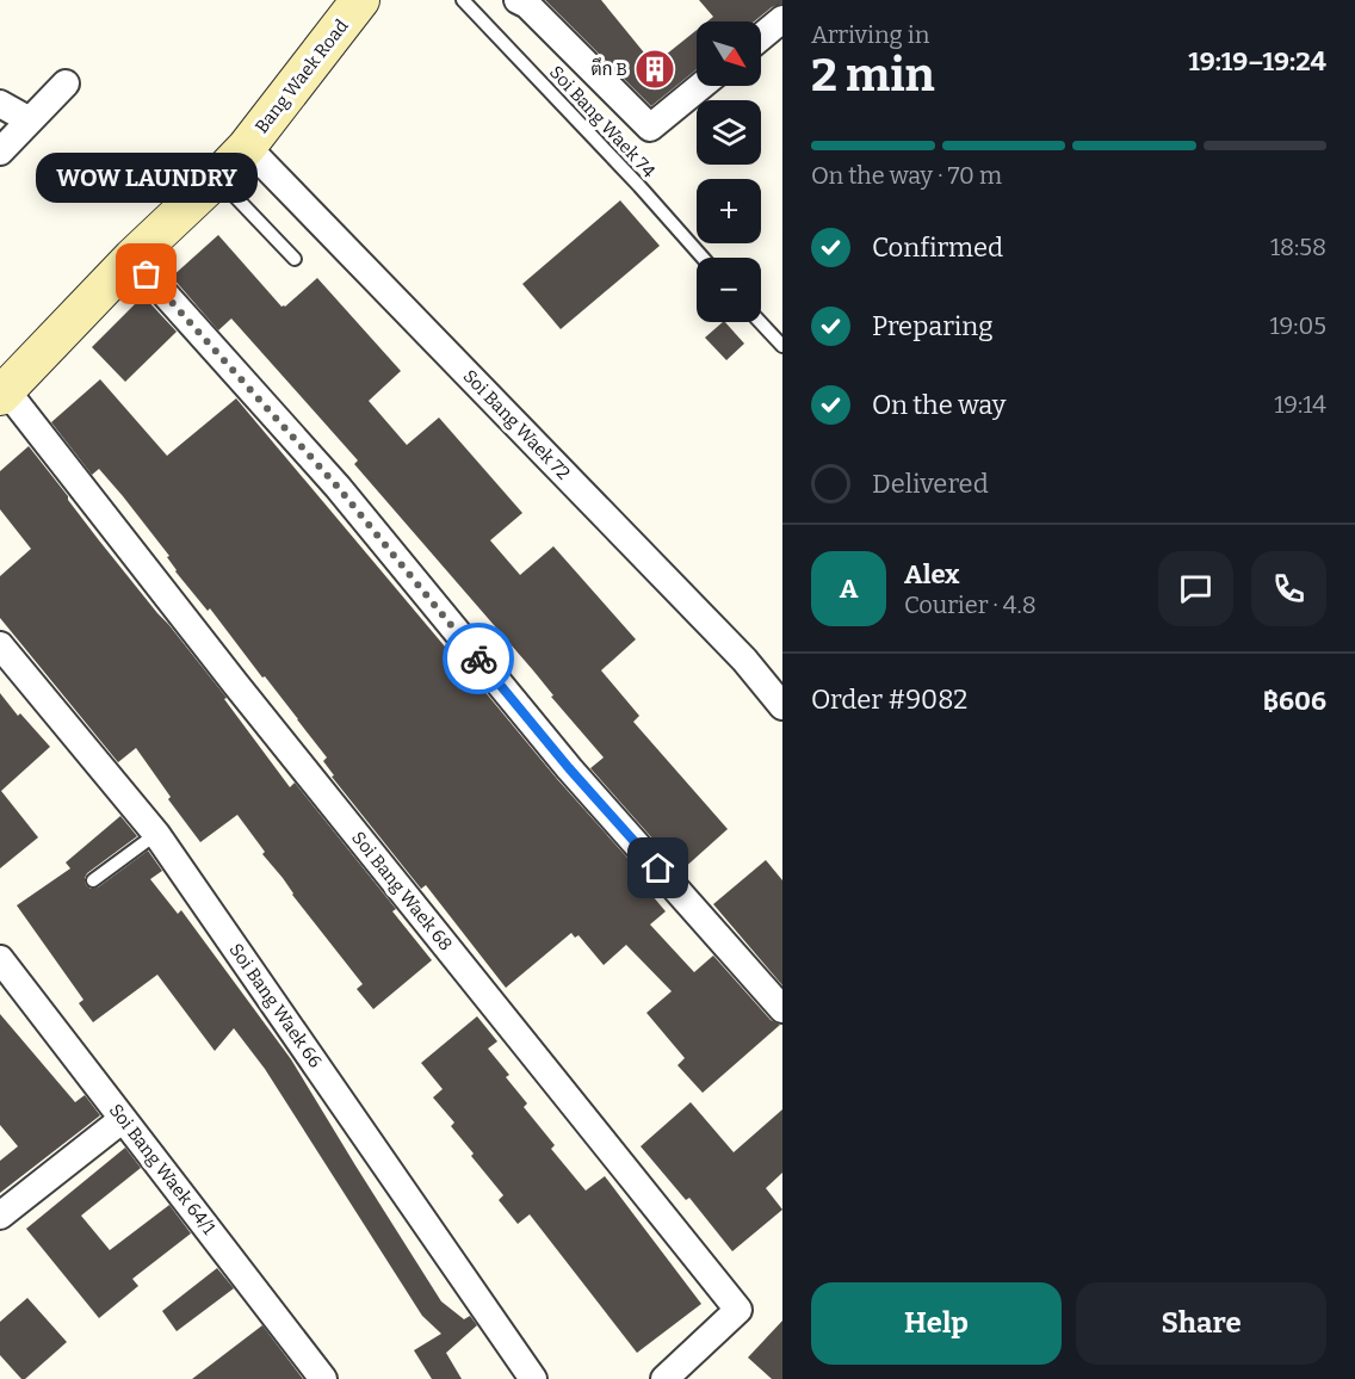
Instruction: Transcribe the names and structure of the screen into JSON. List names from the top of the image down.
{
  "streets": {
    "main road": ["Bang Waek Road"],
    "street": [
      "Soi Bang Waek 72",
      "Soi Bang Waek 68",
      "Soi Bang Waek 66",
      "Soi Bang Waek 64/1"
    ],
    "lane": ["Soi Bang Waek 74"]
  },
  "crossings": [
    ["Bang Waek Road", "Soi Bang Waek 72"],
    ["Bang Waek Road", "Soi Bang Waek 68"]
  ],
  "places": {
    "building": ["ตึก B"],
    "other": ["WOW LAUNDRY"]
  },
  "north": "bottom right",
  "page": {
    "heading": ["2 min", "Arriving in", "19:19–19:24"],
    "panel": [
      "Alex",
      "Courier · 4.8",
      "Order #9082",
      "฿606"
    ],
    "map_buttons": ["+", "−"],
    "bar": "On the way · 70 m",
    "bubble": "WOW LAUNDRY",
    "list": [
      ["Confirmed", "18:58"],
      ["Preparing", "19:05"],
      ["On the way", "19:14"],
      "Delivered"
    ],
    "round": "A",
    "buttons": ["Help", "Share"]
  }
}
